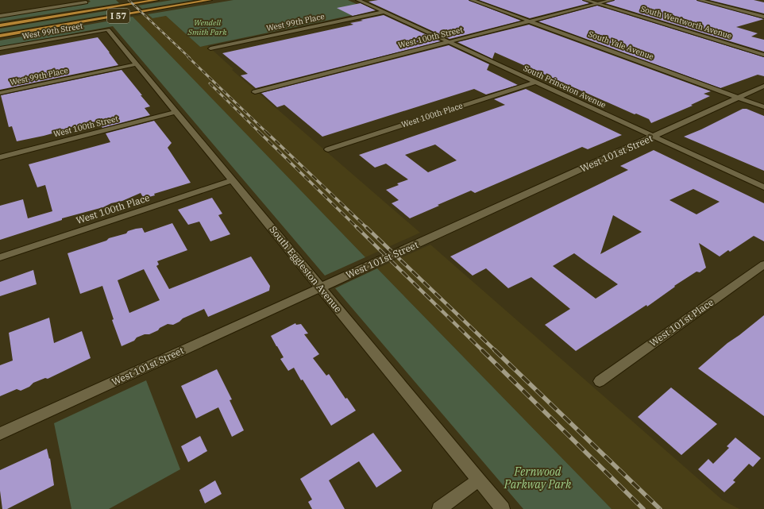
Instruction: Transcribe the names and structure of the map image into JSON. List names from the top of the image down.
{
  "streets": {
    "highway": ["I 57"],
    "street": [
      "West 99th Place",
      "South Wentworth Avenue",
      "West 99th Street",
      "West 100th Street",
      "South Yale Avenue",
      "South Princeton Avenue",
      "West 100th Place",
      "West 101st Street",
      "South Eggleston Avenue",
      "West 101st Place"
    ]
  },
  "crossings": [
    ["West 99th Place", "South Princeton Avenue"],
    ["West 99th Place", "South Eggleston Avenue"],
    ["South Wentworth Avenue", "West 100th Street"],
    ["West 99th Street", "South Eggleston Avenue"],
    ["West 100th Street", "South Yale Avenue"],
    ["West 100th Street", "South Princeton Avenue"],
    ["West 100th Street", "South Eggleston Avenue"],
    ["South Yale Avenue", "West 101st Street"],
    ["South Princeton Avenue", "West 100th Place"],
    ["South Princeton Avenue", "West 101st Street"],
    ["West 100th Place", "South Eggleston Avenue"],
    ["West 101st Street", "South Eggleston Avenue"]
  ],
  "parks": ["Wendell Smith Park", "Fernwood Parkway Park"]
}
